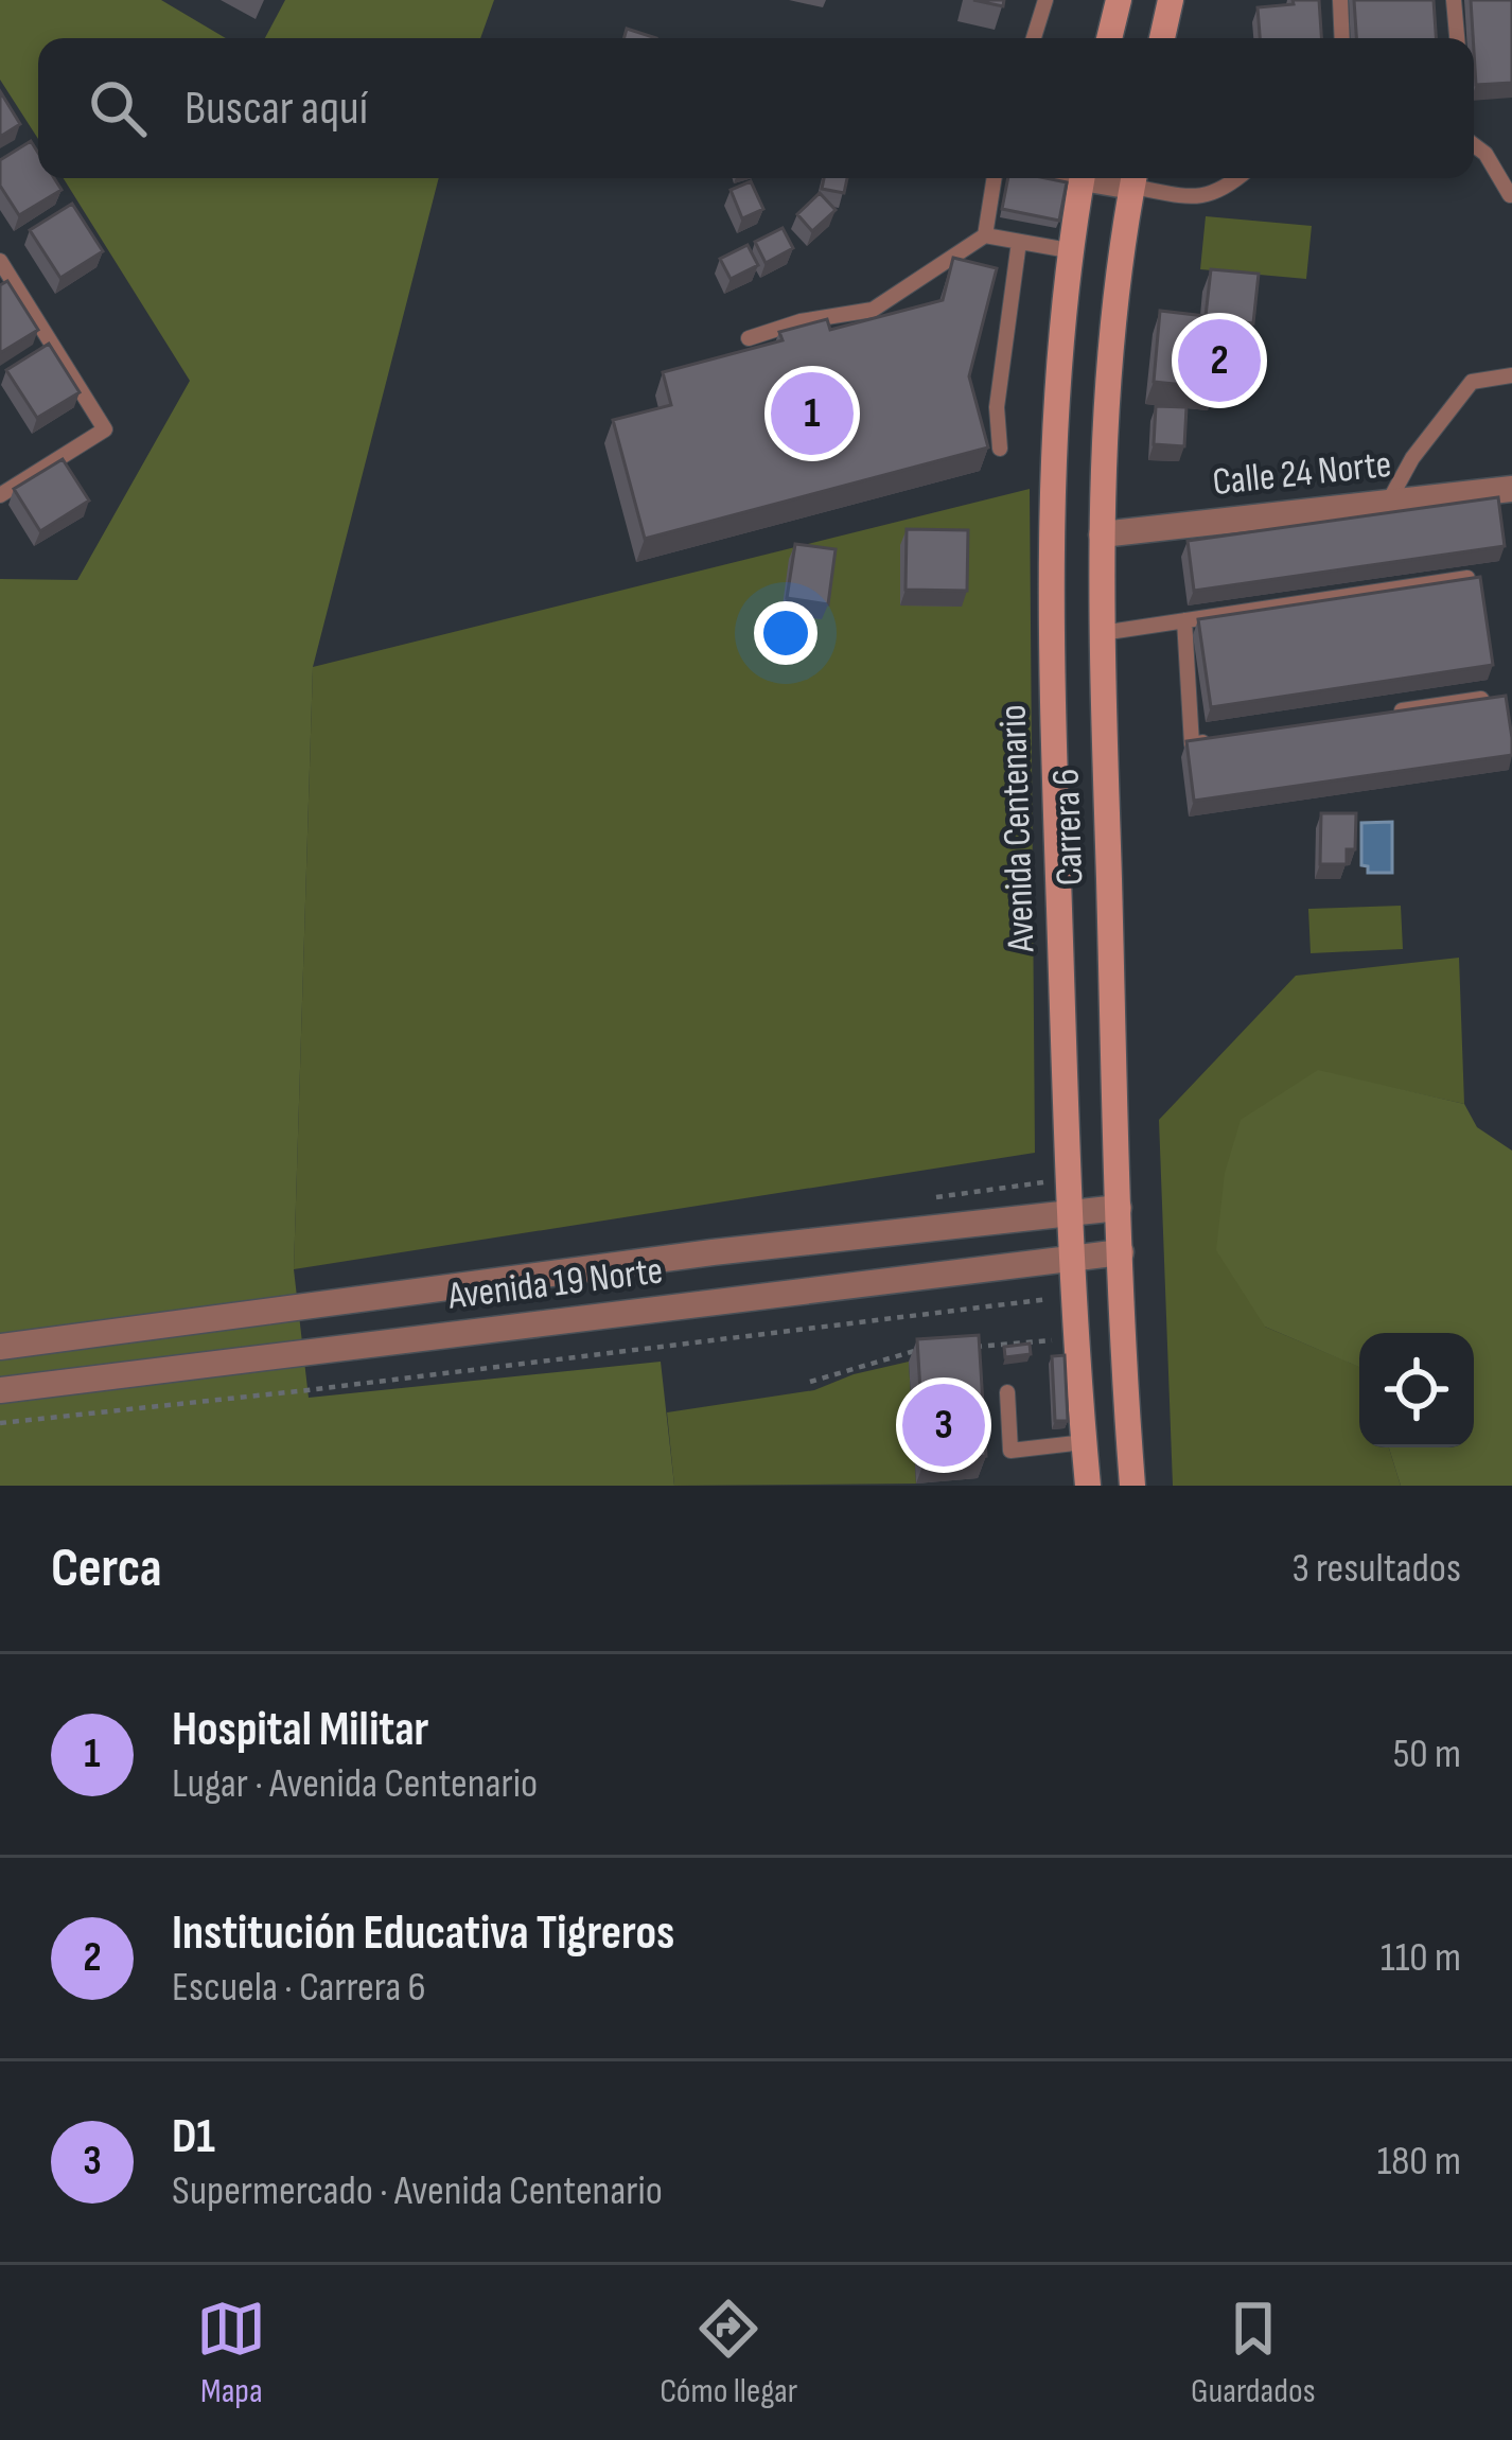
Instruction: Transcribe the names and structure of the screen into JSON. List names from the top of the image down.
{
  "streets": {
    "main road": ["Carrera 6", "Avenida Centenario"],
    "street": ["Calle 24 Norte", "Avenida 19 Norte"]
  },
  "crossings": [
    ["Calle 24 Norte", "Carrera 6"],
    ["Carrera 6", "Avenida 19 Norte"],
    ["Avenida Centenario", "Avenida 19 Norte"]
  ],
  "page": {
    "search": "Buscar aquí",
    "pins": ["2", "1", "3"],
    "heading": ["Cerca", "3 resultados"],
    "list": [
      {
        "mark": "1",
        "name": "Hospital Militar",
        "note": "Lugar · Avenida Centenario",
        "value": "50 m"
      },
      {
        "mark": "2",
        "name": "Institución Educativa Tigreros",
        "note": "Escuela · Carrera 6",
        "value": "110 m"
      },
      {
        "mark": "3",
        "name": "D1",
        "note": "Supermercado · Avenida Centenario",
        "value": "180 m"
      }
    ],
    "nav": ["Mapa", "Cómo llegar", "Guardados"]
  }
}
